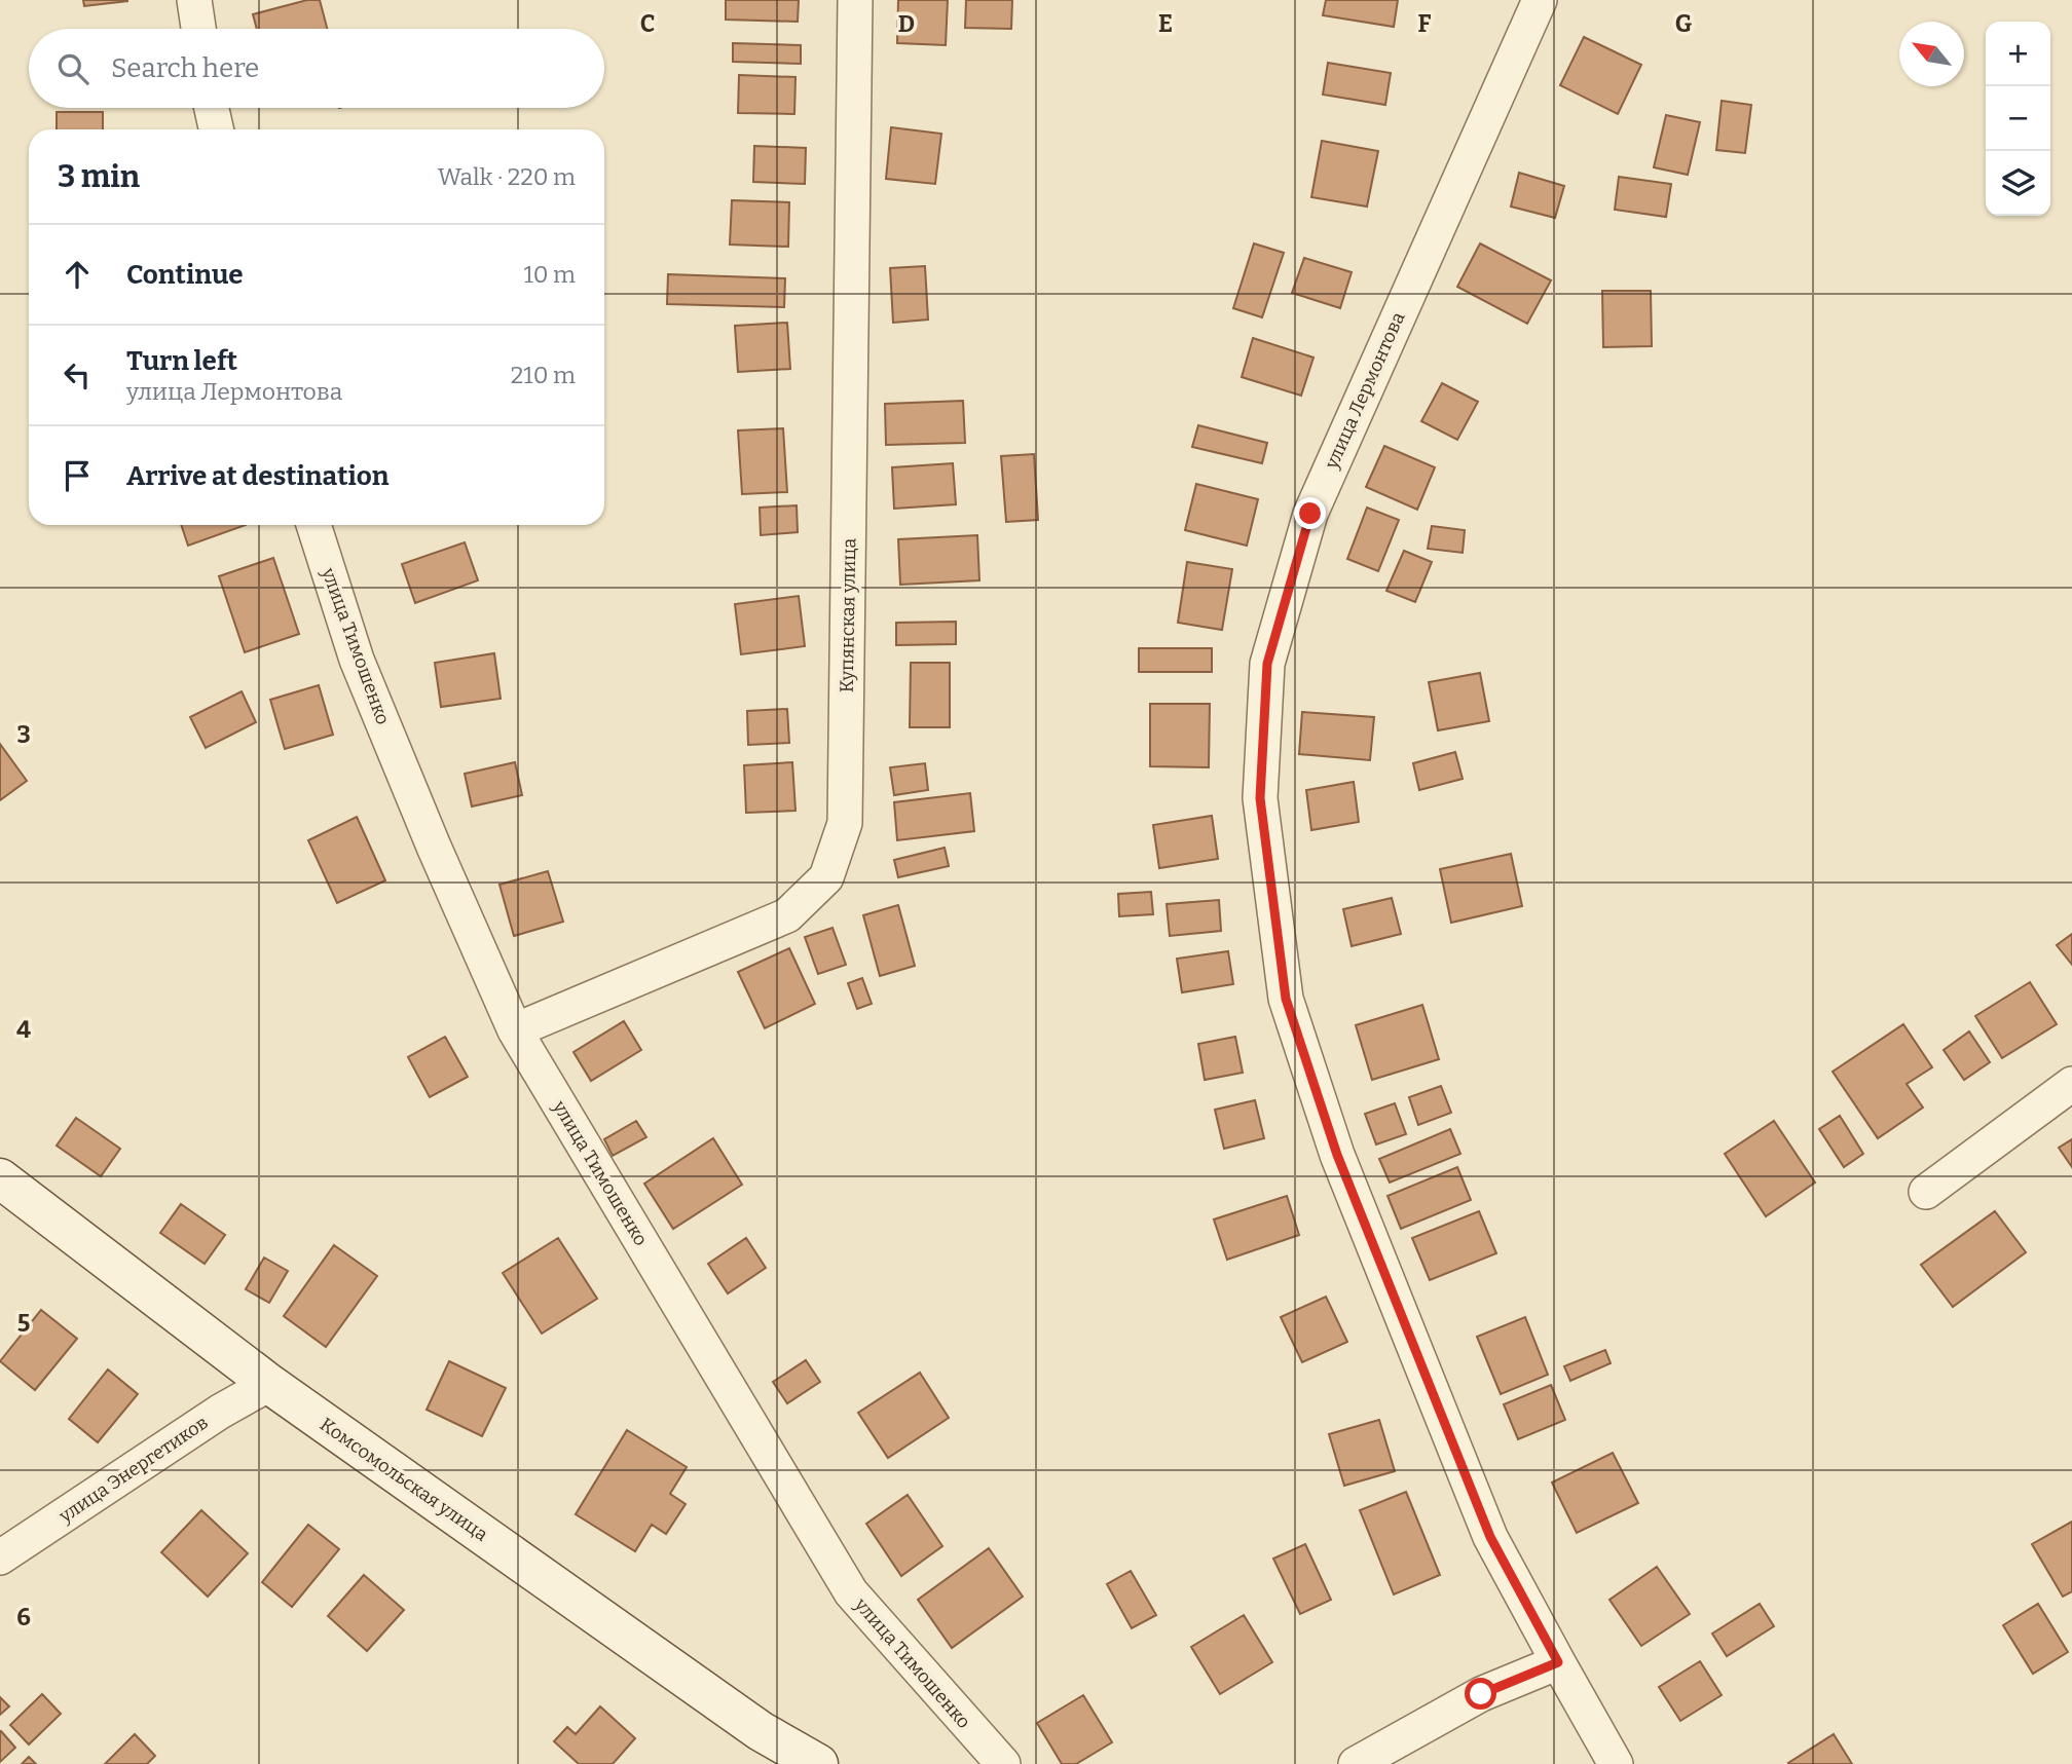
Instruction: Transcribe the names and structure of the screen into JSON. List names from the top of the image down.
{
  "streets": {
    "street": [
      "улица Лермонтова",
      "Купянская улица",
      "улица Тимошенко",
      "улица Энергетиков",
      "Комсомольская улица"
    ]
  },
  "crossings": [
    ["Купянская улица", "улица Тимошенко"],
    ["улица Энергетиков", "Комсомольская улица"]
  ],
  "north": "top left",
  "page": {
    "map_buttons": ["+", "−"],
    "search": "Search here",
    "heading": ["3 min", "Walk · 220 m"],
    "list": [
      ["Continue", "10 m"],
      ["Turn left", "улица Лермонтова", "210 m"],
      "Arrive at destination"
    ]
  },
  "grid": {
    "columns": [
      "C",
      "D",
      "E",
      "F",
      "G"
    ],
    "rows": [
      "3",
      "4",
      "5",
      "6"
    ]
  }
}
